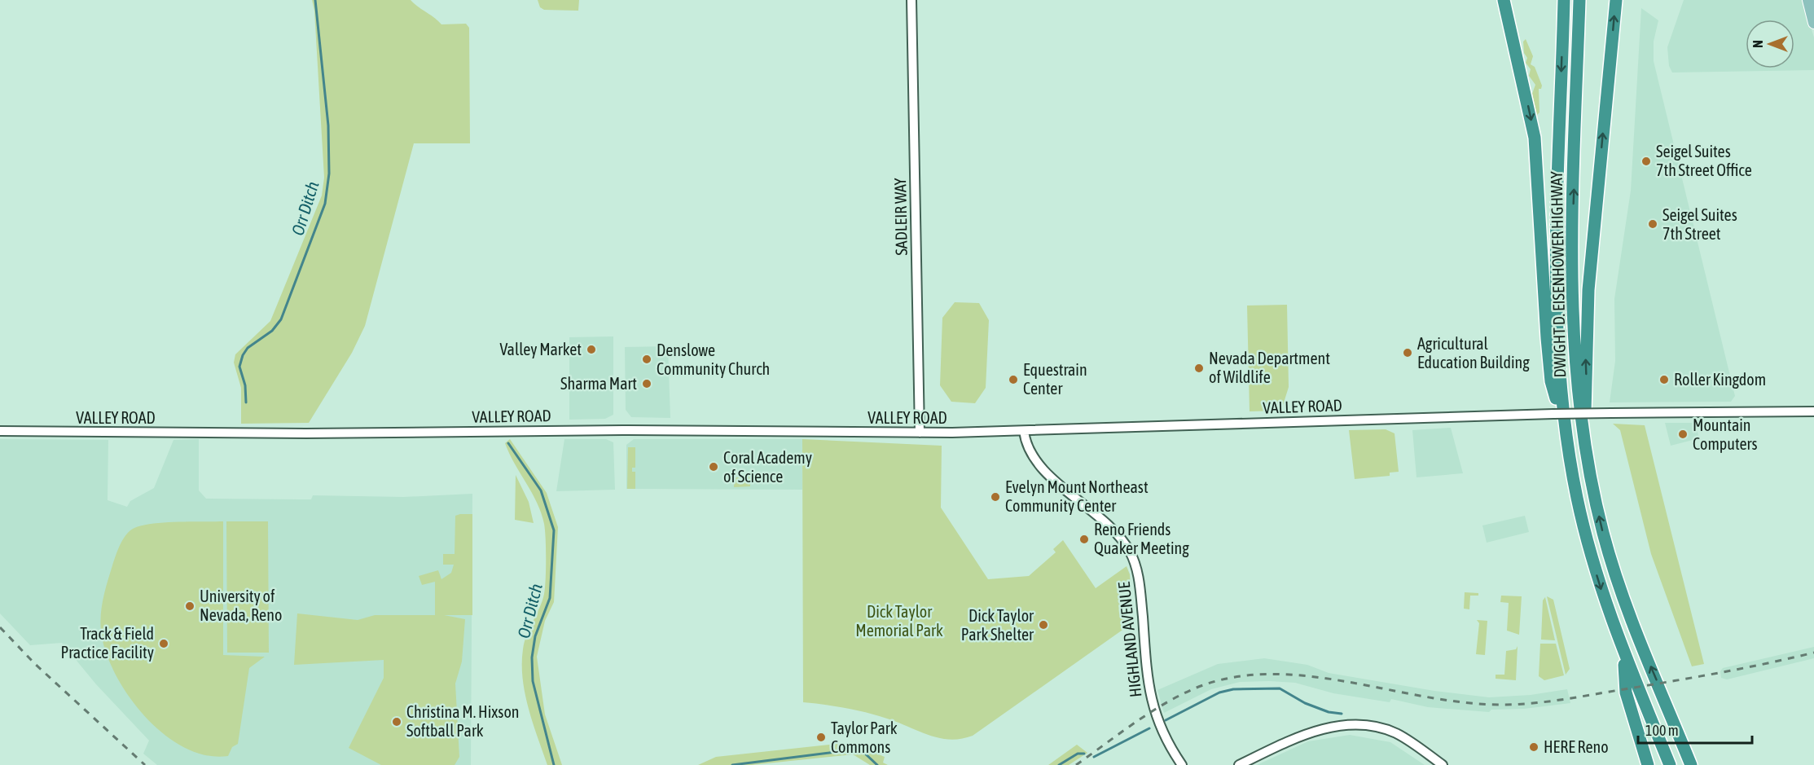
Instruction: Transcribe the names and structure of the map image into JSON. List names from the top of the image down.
{
  "streets": {
    "highway": ["DWIGHT D. EISENHOWER HIGHWAY"],
    "street": ["SADLEIR WAY", "VALLEY ROAD", "HIGHLAND AVENUE"]
  },
  "crossings": [
    ["SADLEIR WAY", "VALLEY ROAD"],
    ["VALLEY ROAD", "HIGHLAND AVENUE"]
  ],
  "water": ["Orr Ditch"],
  "parks": ["Dick Taylor Memorial Park"],
  "places": [
    "Seigel Suites 7th Street Office",
    "Seigel Suites 7th Street",
    "Valley Market",
    "Agricultural Education Building",
    "Denslowe Community Church",
    "Nevada Department of Wildlife",
    "Equestrain Center",
    "Roller Kingdom",
    "Sharma Mart",
    "Mountain Computers",
    "Coral Academy of Science",
    "Evelyn Mount Northeast Community Center",
    "Reno Friends Quaker Meeting",
    "University of Nevada, Reno",
    "Dick Taylor Park Shelter",
    "Track & Field Practice Facility",
    "Christina M. Hixson Softball Park",
    "Taylor Park Commons",
    "HERE Reno"
  ],
  "scale_bar": "100 m",
  "north": "left"
}
